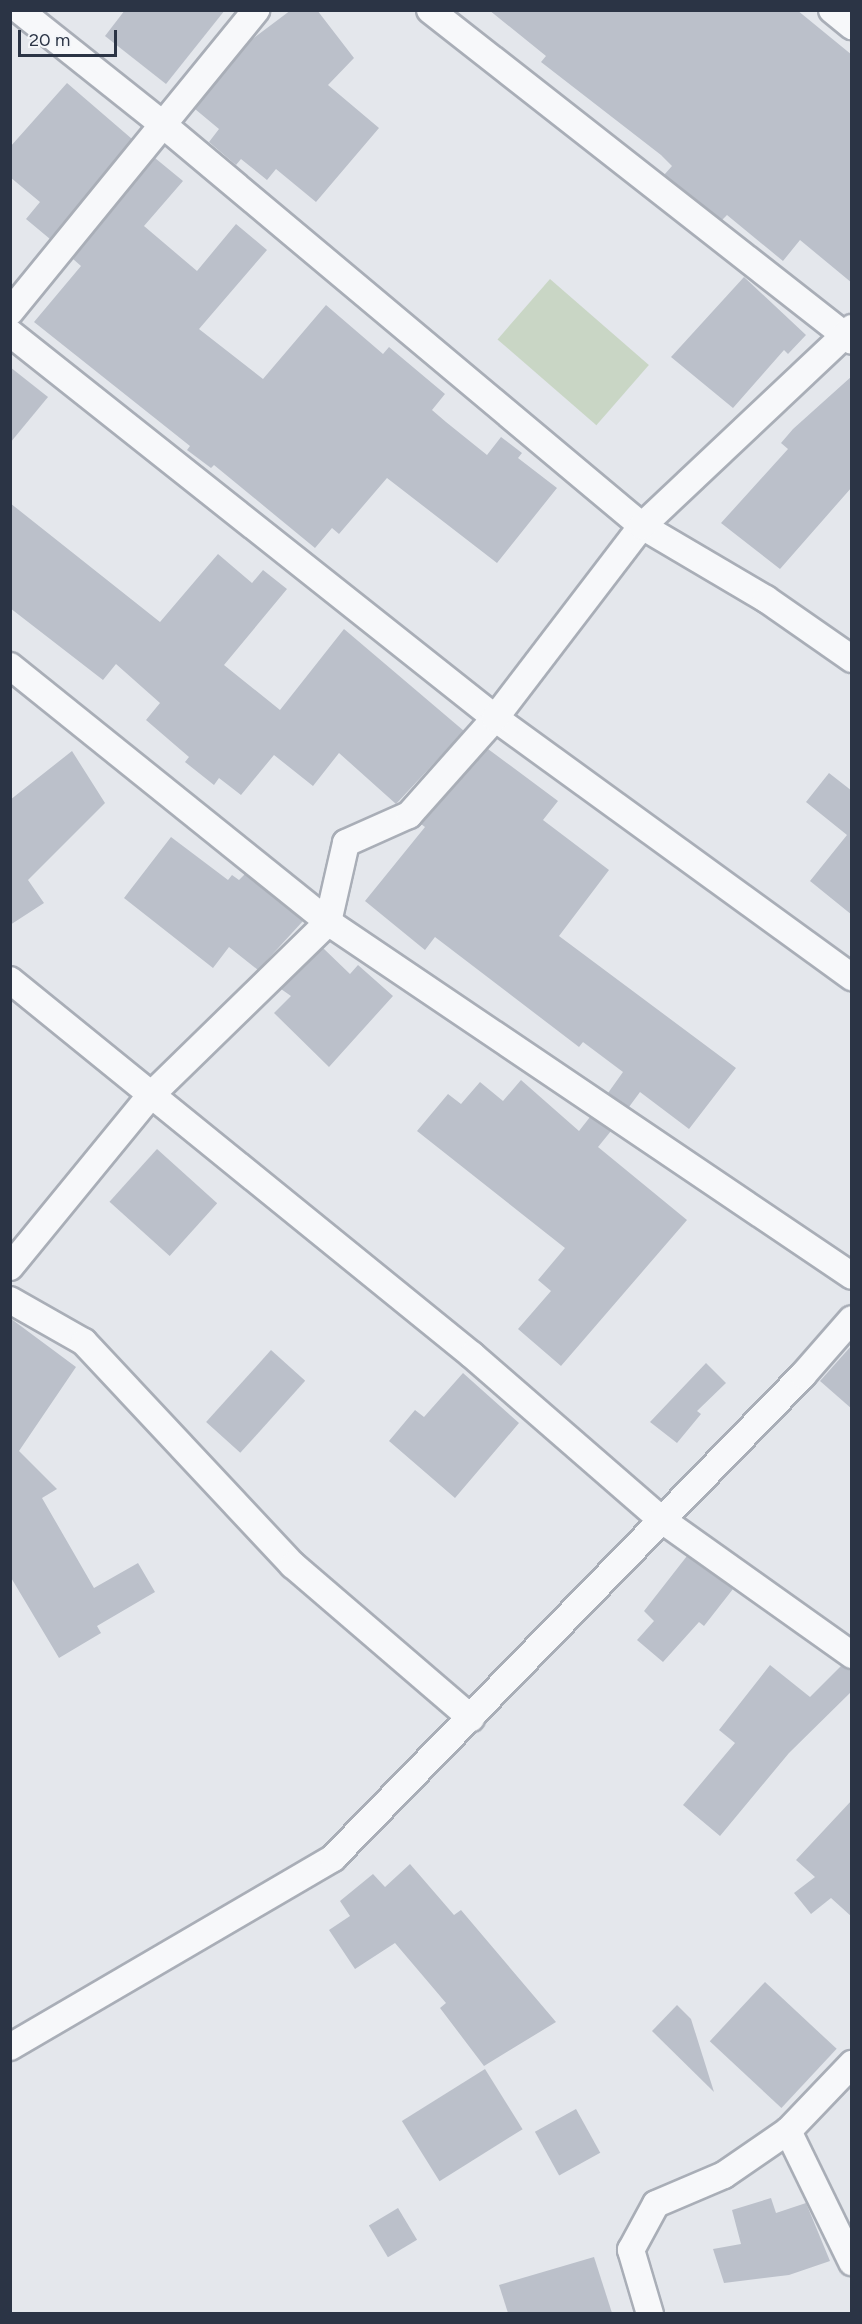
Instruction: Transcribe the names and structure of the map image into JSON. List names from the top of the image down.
{
  "scale_bar": "20 m"
}
